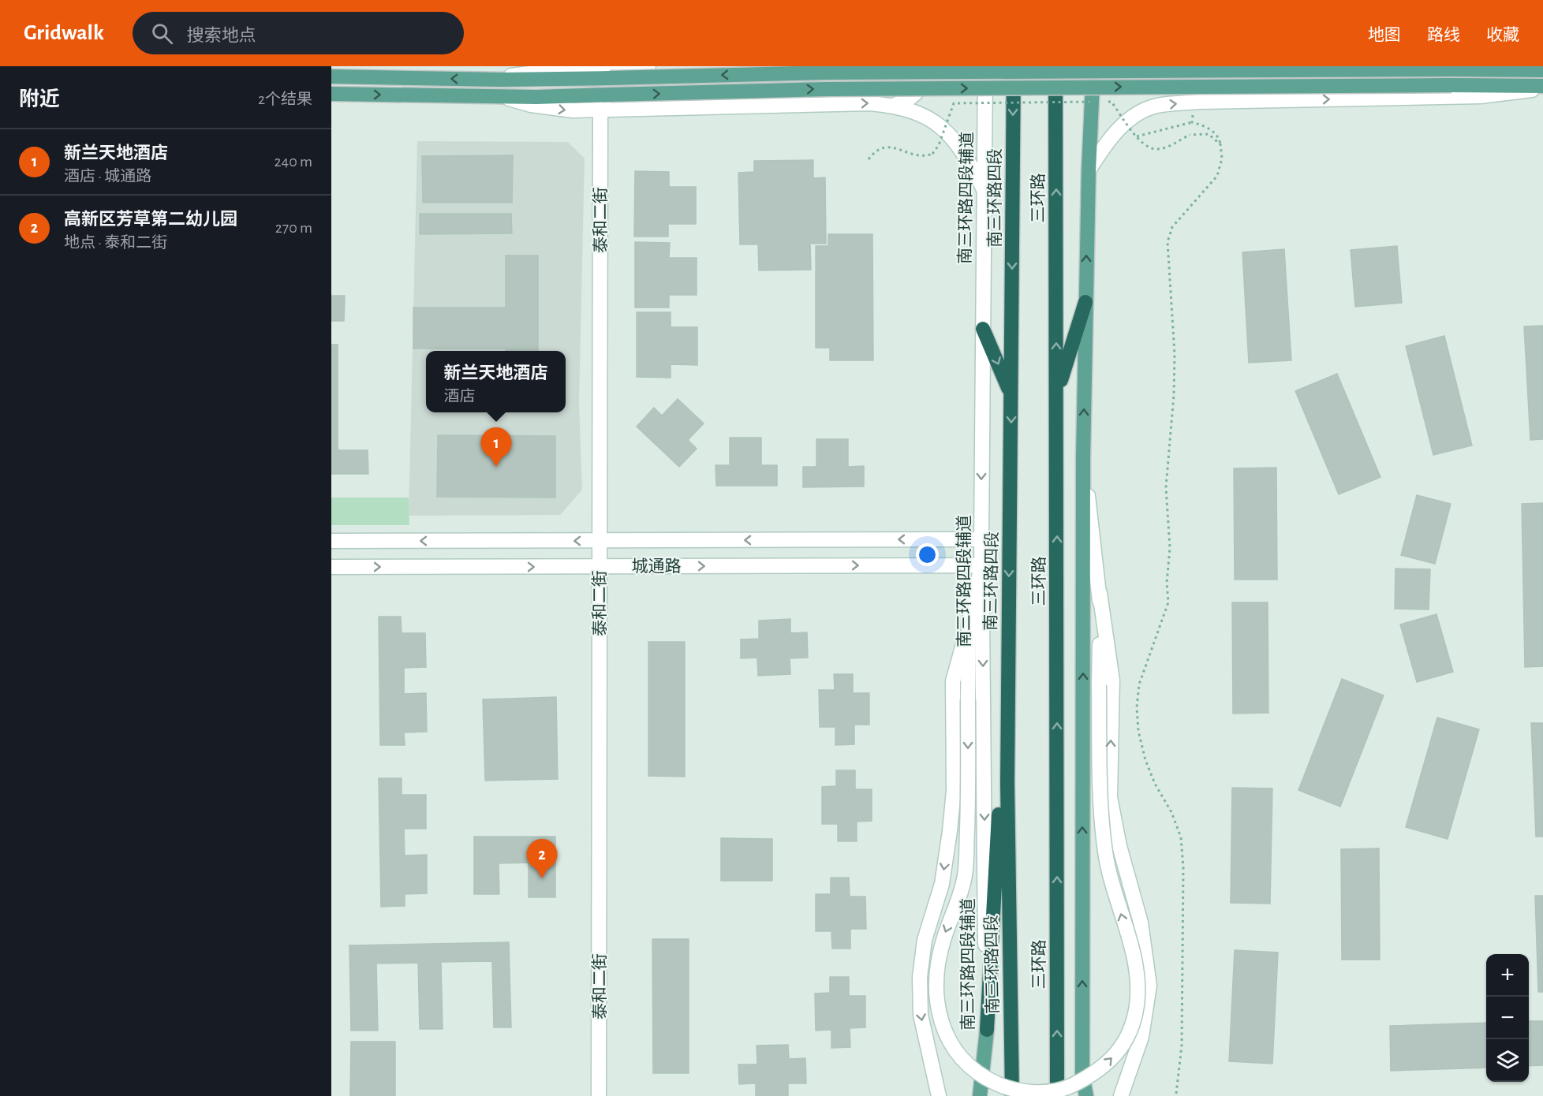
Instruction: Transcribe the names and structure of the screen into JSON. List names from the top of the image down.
{
  "streets": {
    "highway": ["南三环路四段", "三环路"],
    "main road": ["南三环路四段辅道"],
    "street": ["泰和二街", "城通路"]
  },
  "crossings": [
    ["南三环路四段辅道", "城通路"],
    ["泰和二街", "城通路"]
  ],
  "one_way": ["南三环路四段"],
  "page": {
    "header": "Gridwalk",
    "search": "搜索地点",
    "nav": ["地图", "路线", "收藏"],
    "heading": ["附近", "2个结果"],
    "list": [
      {
        "mark": "1",
        "name": "新兰天地酒店",
        "note": "酒店 · 城通路",
        "value": "240 m"
      },
      {
        "mark": "2",
        "name": "高新区芳草第二幼儿园",
        "note": "地点 · 泰和二街",
        "value": "270 m"
      }
    ],
    "popup": ["新兰天地酒店", "酒店"],
    "pins": ["1", "2"],
    "map_buttons": ["+", "−"]
  }
}
